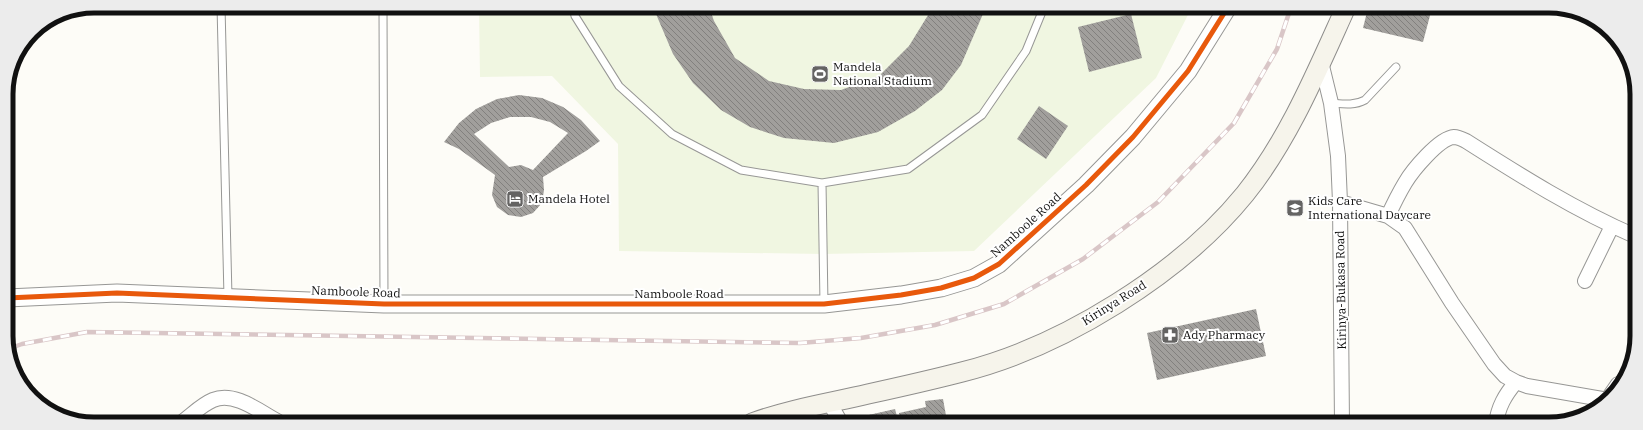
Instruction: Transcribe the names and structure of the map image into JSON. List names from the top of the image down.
{
  "streets": {
    "main road": ["Kirinya Road"],
    "street": ["Namboole Road", "Kirinya-Bukasa Road"]
  },
  "crossings": [
    ["Kirinya-Bukasa Road", "Kirinya Road"]
  ],
  "places": {
    "sports": ["Mandela National Stadium"],
    "hotel": ["Mandela Hotel"],
    "school or university": ["Kids Care International Daycare"],
    "pharmacy": ["Ady Pharmacy"]
  }
}
